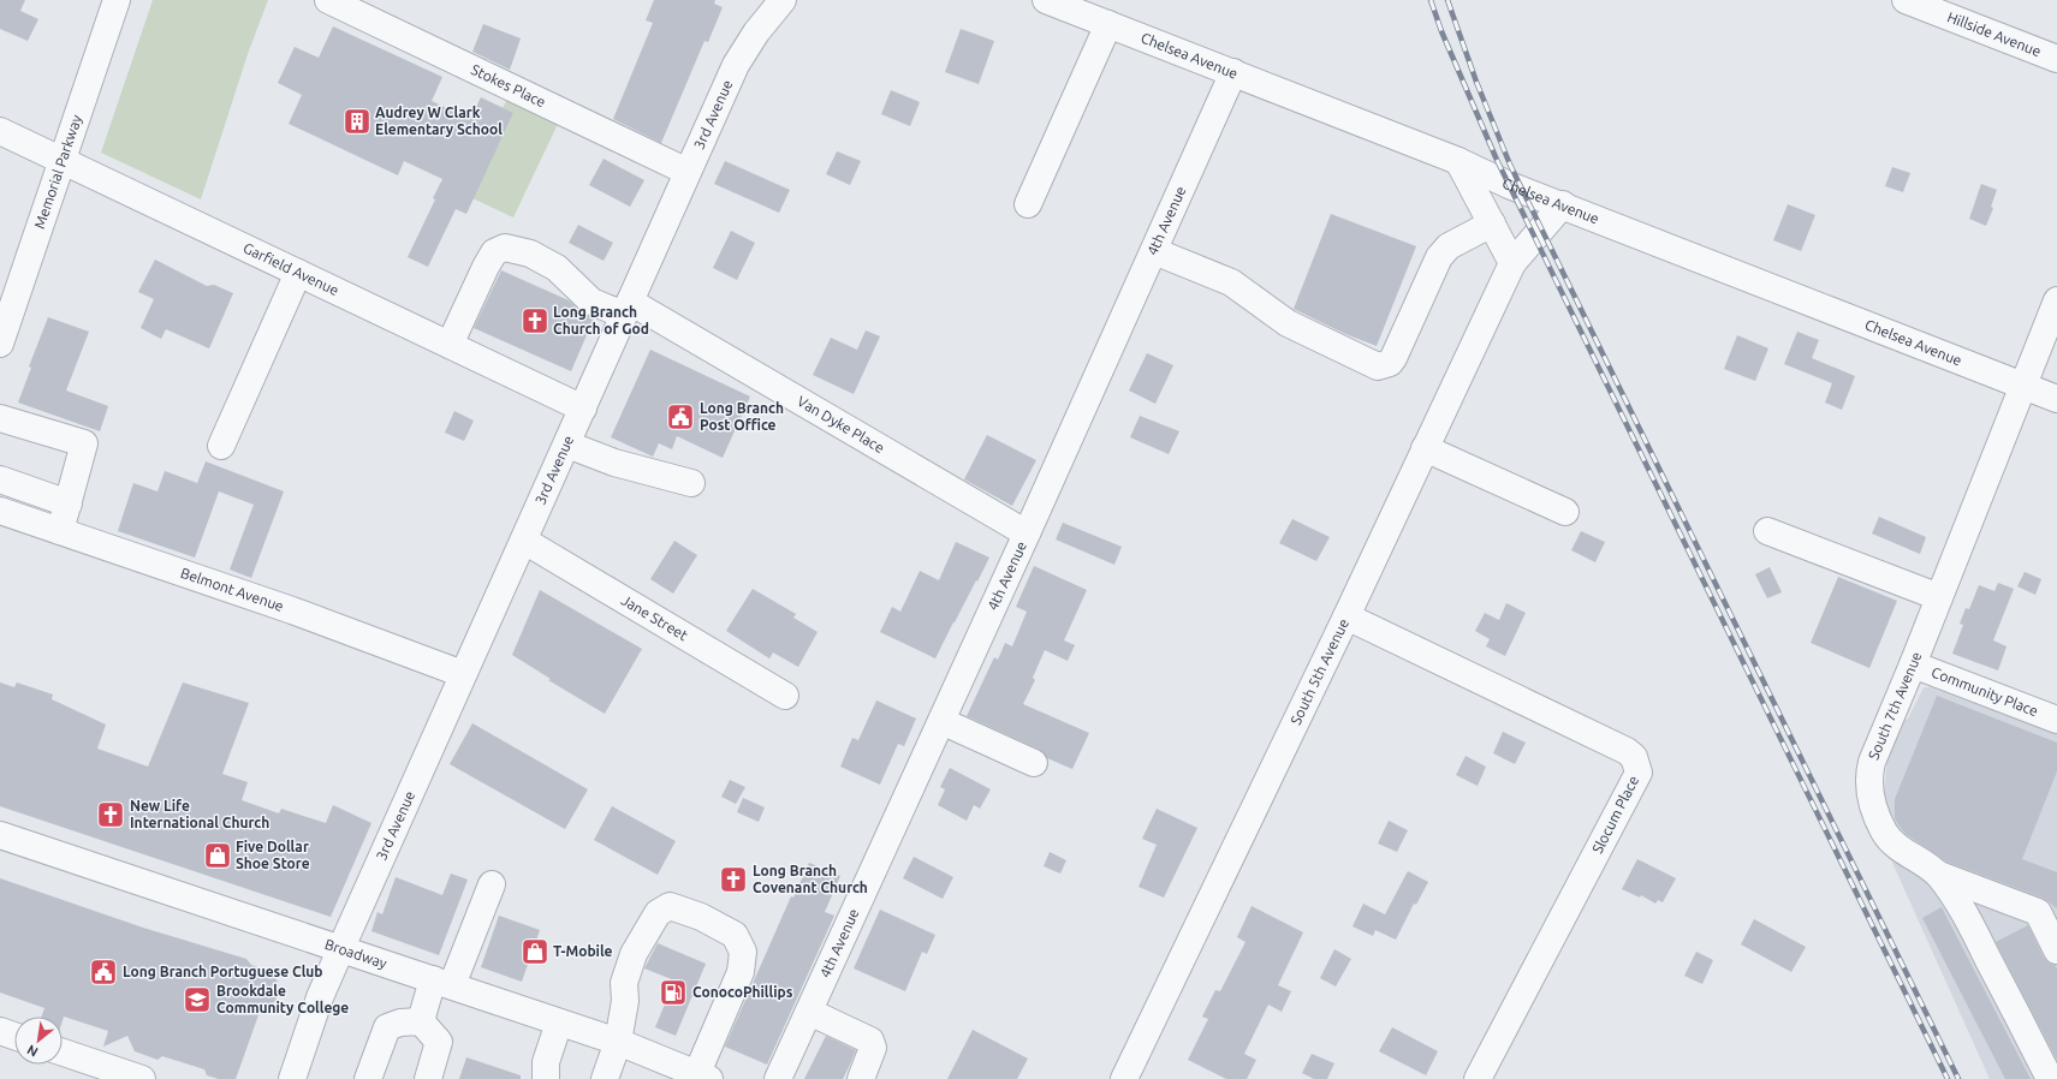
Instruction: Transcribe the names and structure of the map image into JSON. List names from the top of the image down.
{
  "streets": {
    "street": [
      "Hillside Avenue",
      "Chelsea Avenue",
      "Stokes Place",
      "3rd Avenue",
      "Memorial Parkway",
      "4th Avenue",
      "Garfield Avenue",
      "Van Dyke Place",
      "Belmont Avenue",
      "Jane Street",
      "South 5th Avenue",
      "Community Place",
      "South 7th Avenue",
      "Slocum Place",
      "Broadway"
    ]
  },
  "crossings": [
    ["Chelsea Avenue", "4th Avenue"],
    ["Chelsea Avenue", "South 5th Avenue"],
    ["Chelsea Avenue", "South 7th Avenue"],
    ["Stokes Place", "3rd Avenue"],
    ["3rd Avenue", "Garfield Avenue"],
    ["3rd Avenue", "Van Dyke Place"],
    ["3rd Avenue", "Belmont Avenue"],
    ["3rd Avenue", "Jane Street"],
    ["3rd Avenue", "Broadway"],
    ["Memorial Parkway", "Garfield Avenue"],
    ["4th Avenue", "Van Dyke Place"],
    ["Garfield Avenue", "Van Dyke Place"],
    ["South 5th Avenue", "Slocum Place"],
    ["Community Place", "South 7th Avenue"]
  ],
  "places": {
    "building": ["Audrey W Clark Elementary School"],
    "church": ["Long Branch Church of God", "New Life International Church", "Long Branch Covenant Church"],
    "public building": ["Long Branch Post Office", "Long Branch Portuguese Club"],
    "shop": ["Five Dollar Shoe Store", "T-Mobile"],
    "fuel station": ["ConocoPhillips"],
    "school or university": ["Brookdale Community College"]
  },
  "north": "bottom left"
}
